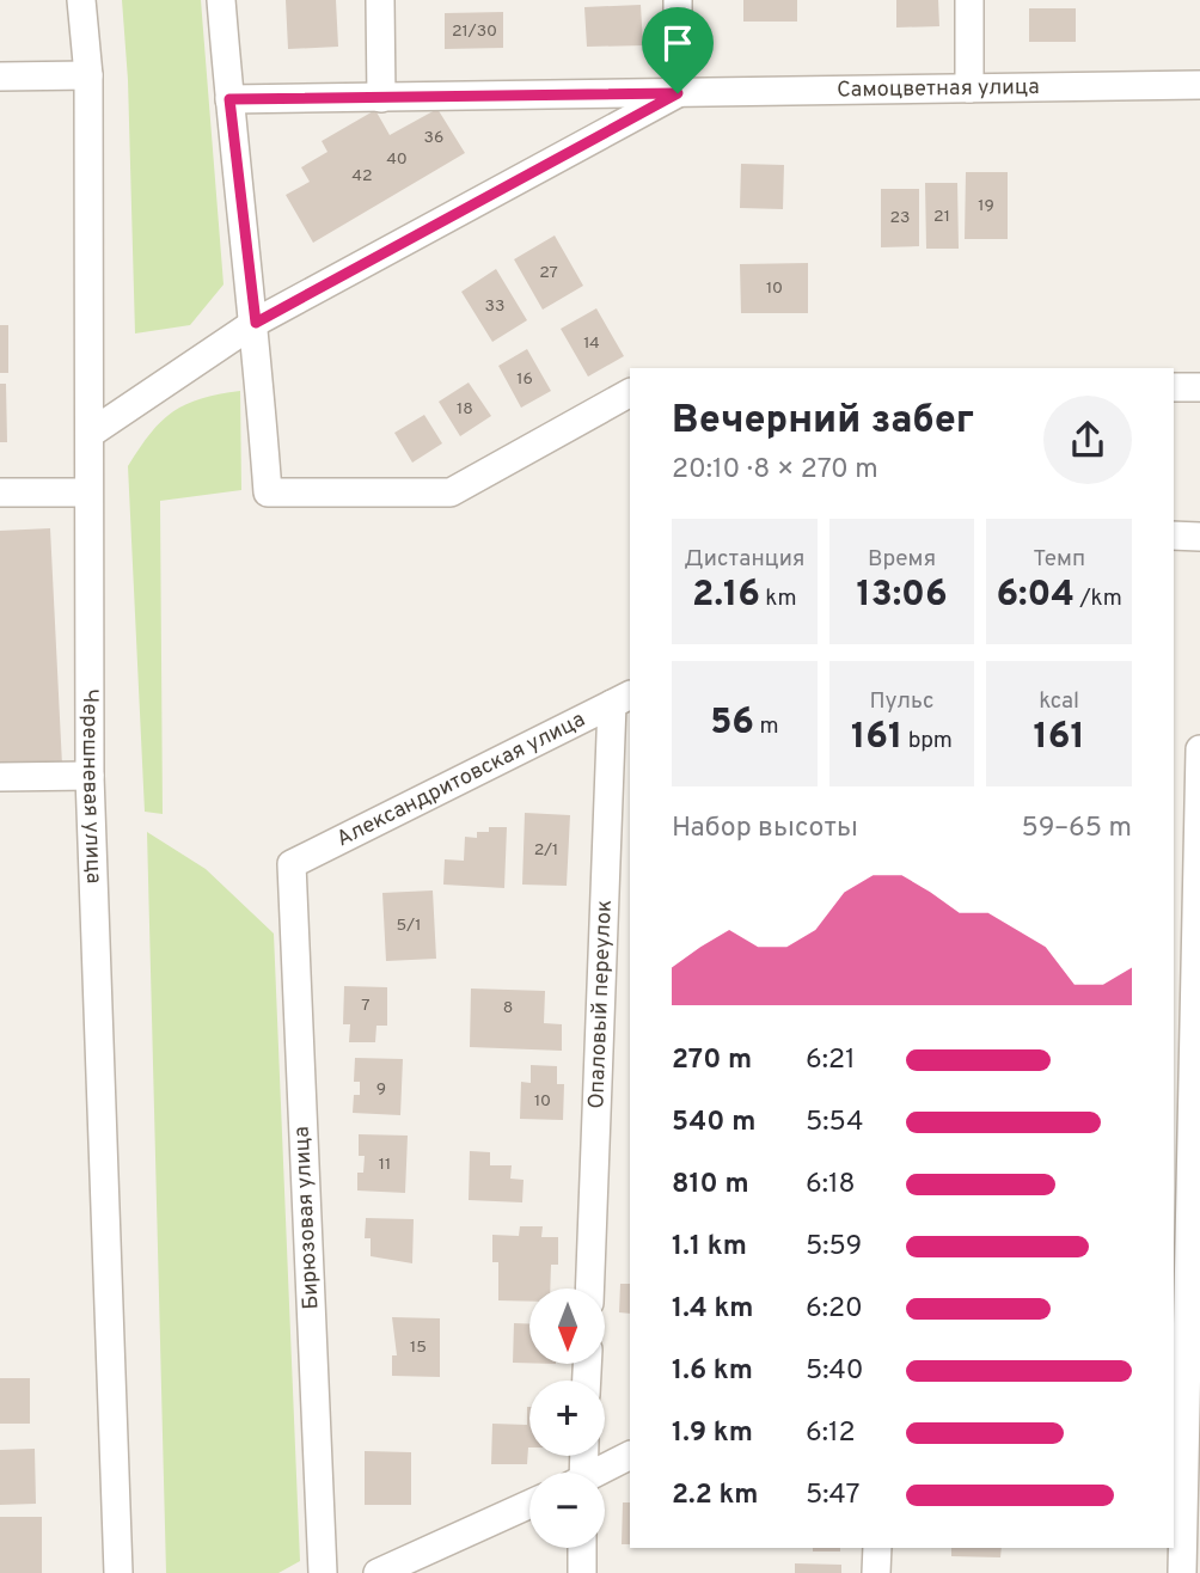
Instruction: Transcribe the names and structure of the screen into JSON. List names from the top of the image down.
{
  "streets": {
    "street": [
      "Самоцветная улица",
      "Александритовская улица",
      "Черешневая улица",
      "Опаловый переулок",
      "Бирюзовая улица"
    ]
  },
  "crossings": [
    ["Самоцветная улица", "Черешневая улица"],
    ["Александритовская улица", "Опаловый переулок"],
    ["Александритовская улица", "Бирюзовая улица"]
  ],
  "house_numbers": [
    "21/30",
    "36",
    "40",
    "42",
    "19",
    "21",
    "23",
    "27",
    "10",
    "33",
    "14",
    "16",
    "18",
    "2/1",
    "5/1",
    "7",
    "8",
    "9",
    "10",
    "11",
    "15"
  ],
  "north": "bottom",
  "page": {
    "heading": ["Вечерний забег", "20:10 · 8 × 270 m"],
    "stats": [
      ["Дистанция", "2.16 km"],
      ["Время", "13:06"],
      ["Темп", "6:04 /km"],
      ["56 m"],
      ["Пульс", "161 bpm"],
      ["kcal", "161"]
    ],
    "chart": ["Набор высоты", "59–65 m"],
    "list": [
      {
        "name": "270 m",
        "note": "6:21"
      },
      {
        "name": "540 m",
        "note": "5:54"
      },
      {
        "name": "810 m",
        "note": "6:18"
      },
      {
        "name": "1.1 km",
        "note": "5:59"
      },
      {
        "name": "1.4 km",
        "note": "6:20"
      },
      {
        "name": "1.6 km",
        "note": "5:40"
      },
      {
        "name": "1.9 km",
        "note": "6:12"
      },
      {
        "name": "2.2 km",
        "note": "5:47"
      }
    ],
    "map_buttons": ["+", "−"]
  }
}
